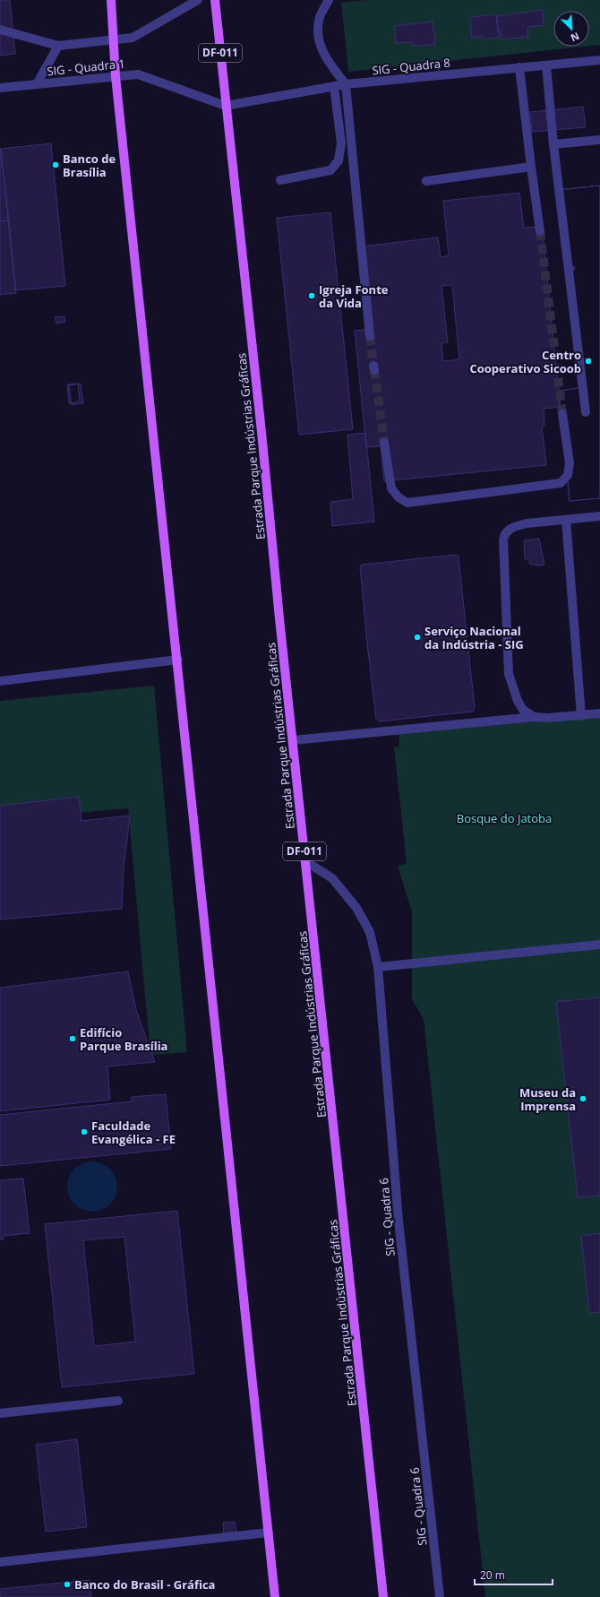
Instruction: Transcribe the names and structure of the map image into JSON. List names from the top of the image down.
{
  "streets": {
    "main road": ["DF-011", "Estrada Parque Indústrias Gráficas"],
    "street": ["SIG - Quadra 8", "SIG - Quadra 1", "SIG - Quadra 6"]
  },
  "crossings": [
    ["SIG - Quadra 8", "SIG - Quadra 1"],
    ["SIG - Quadra 8", "Estrada Parque Indústrias Gráficas"],
    ["SIG - Quadra 1", "Estrada Parque Indústrias Gráficas"],
    ["Estrada Parque Indústrias Gráficas", "SIG - Quadra 6"]
  ],
  "parks": ["Bosque do Jatoba"],
  "places": [
    "Banco de Brasília",
    "Igreja Fonte da Vida",
    "Centro Cooperativo Sicoob",
    "Serviço Nacional da Indústria - SIG",
    "Edifício Parque Brasília",
    "Museu da Imprensa",
    "Faculdade Evangélica - FE",
    "Banco do Brasil - Gráfica"
  ],
  "scale_bar": "20 m",
  "north": "bottom right"
}
